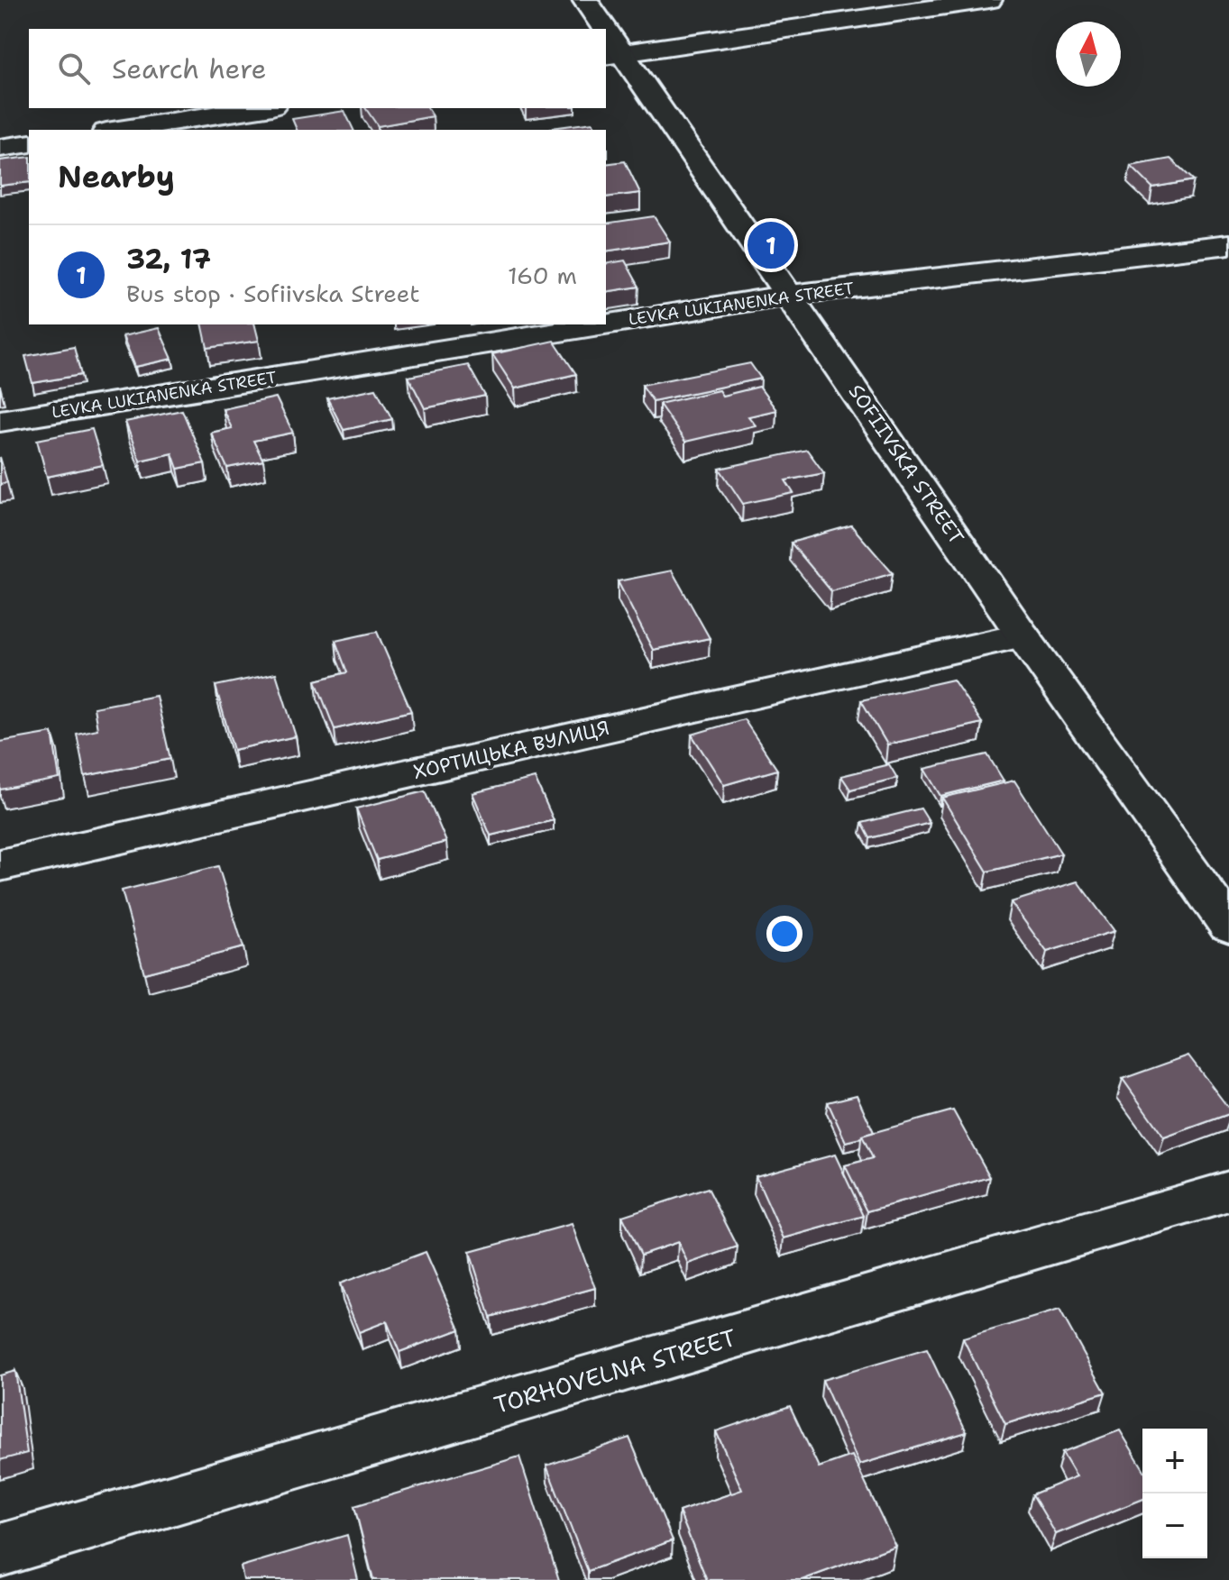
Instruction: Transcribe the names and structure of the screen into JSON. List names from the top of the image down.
{
  "streets": {
    "street": [
      "LEVKA LUKIANENKA STREET",
      "SOFIIVSKA STREET",
      "ХОРТИЦЬКА ВУЛИЦЯ",
      "TORHOVELNA STREET"
    ]
  },
  "crossings": [
    ["LEVKA LUKIANENKA STREET", "SOFIIVSKA STREET"],
    ["SOFIIVSKA STREET", "ХОРТИЦЬКА ВУЛИЦЯ"]
  ],
  "north": "top",
  "page": {
    "search": "Search here",
    "heading": "Nearby",
    "pins": "1",
    "list": [
      {
        "mark": "1",
        "name": "32, 17",
        "note": "Bus stop · Sofiivska Street",
        "value": "160 m"
      }
    ],
    "map_buttons": ["+", "−"]
  }
}
